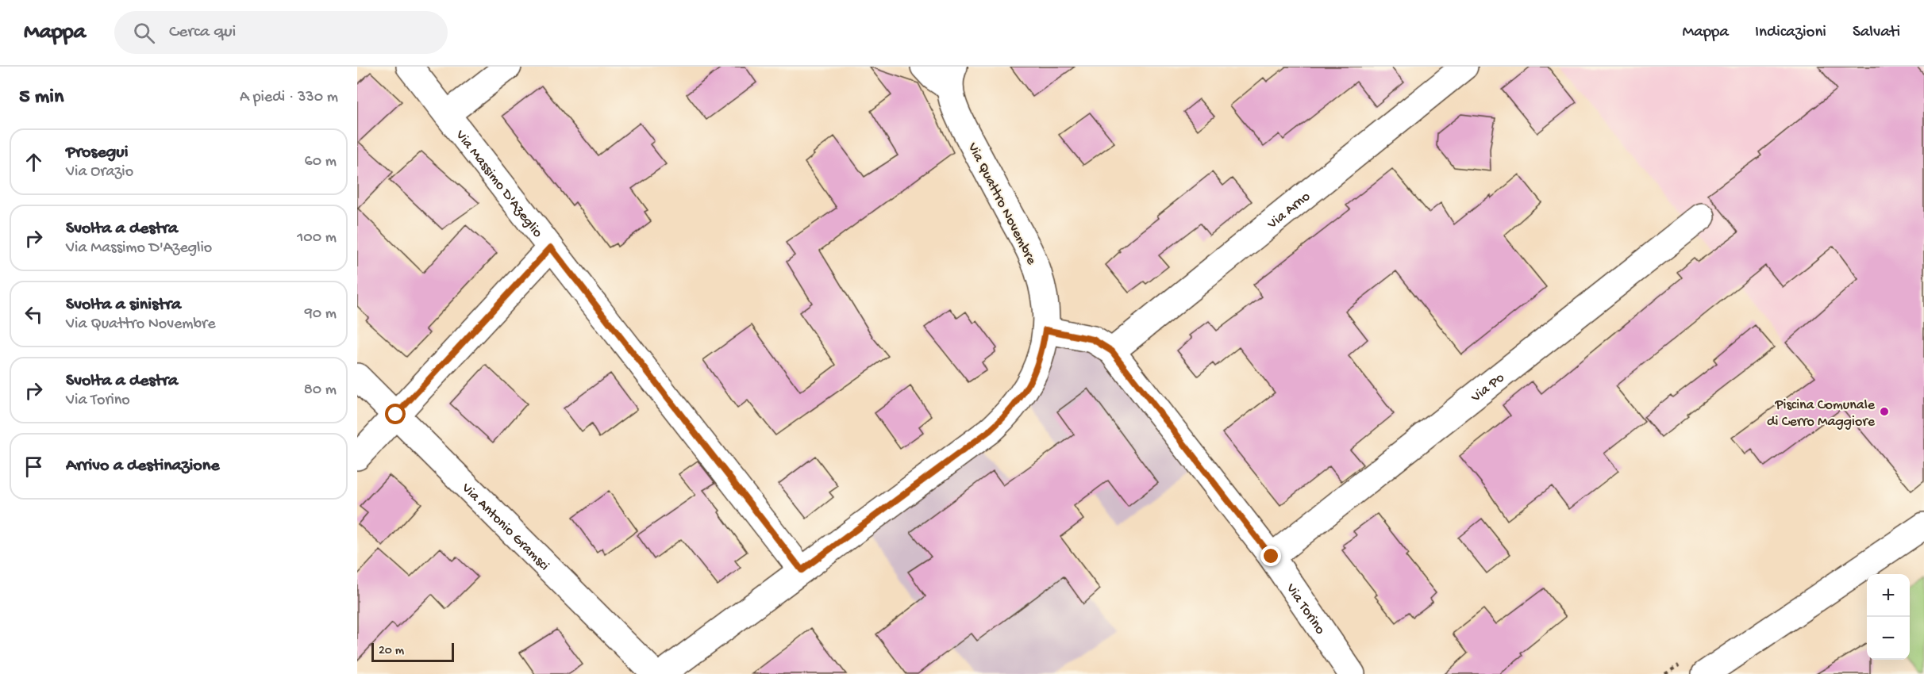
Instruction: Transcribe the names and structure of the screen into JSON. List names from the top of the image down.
{
  "streets": {
    "street": [
      "Via Massimo D'Azeglio",
      "Via Quattro Novembre",
      "Via Arno",
      "Via Po",
      "Via Antonio Gramsci",
      "Via Torino"
    ]
  },
  "crossings": [
    ["Via Massimo D'Azeglio", "Via Quattro Novembre"],
    ["Via Quattro Novembre", "Via Torino"],
    ["Via Arno", "Via Torino"],
    ["Via Po", "Via Torino"]
  ],
  "places": ["Piscina Comunale di Cerro Maggiore"],
  "scale_bar": "20 m",
  "page": {
    "header": "Mappa",
    "search": "Cerca qui",
    "nav": ["Mappa", "Indicazioni", "Salvati"],
    "heading": ["5 min", "A piedi · 330 m"],
    "list": [
      ["Prosegui", "Via Orazio", "60 m"],
      ["Svolta a destra", "Via Massimo D'Azeglio", "100 m"],
      ["Svolta a sinistra", "Via Quattro Novembre", "90 m"],
      ["Svolta a destra", "Via Torino", "80 m"],
      "Arrivo a destinazione"
    ],
    "map_buttons": ["+", "−"],
    "scale": "20 m"
  }
}
